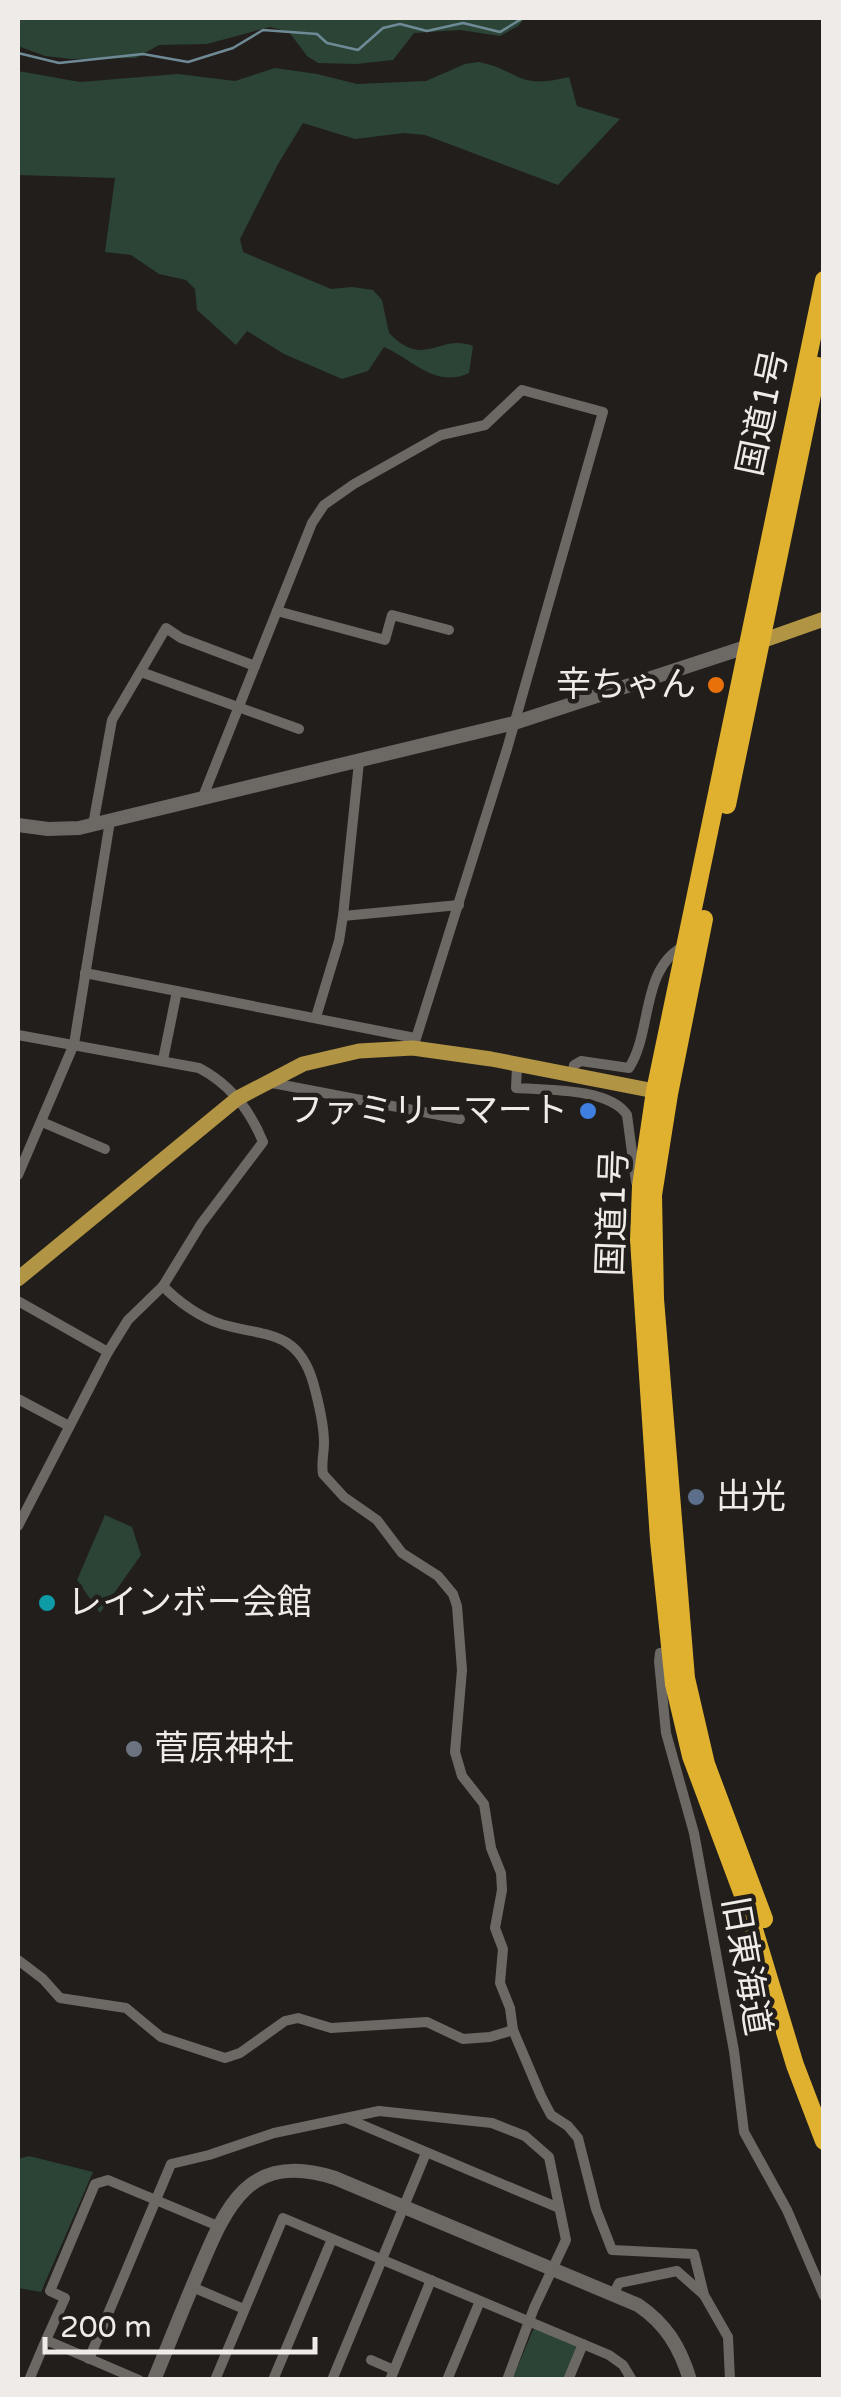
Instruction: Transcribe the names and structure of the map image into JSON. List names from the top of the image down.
{
  "streets": {
    "highway": ["国道1号"],
    "street": ["旧東海道"]
  },
  "crossings": [
    ["国道1号", "旧東海道"]
  ],
  "places": [
    "辛ちゃん",
    "ファミリーマート",
    "出光",
    "レインボー会館",
    "菅原神社"
  ],
  "scale_bar": "200 m"
}
